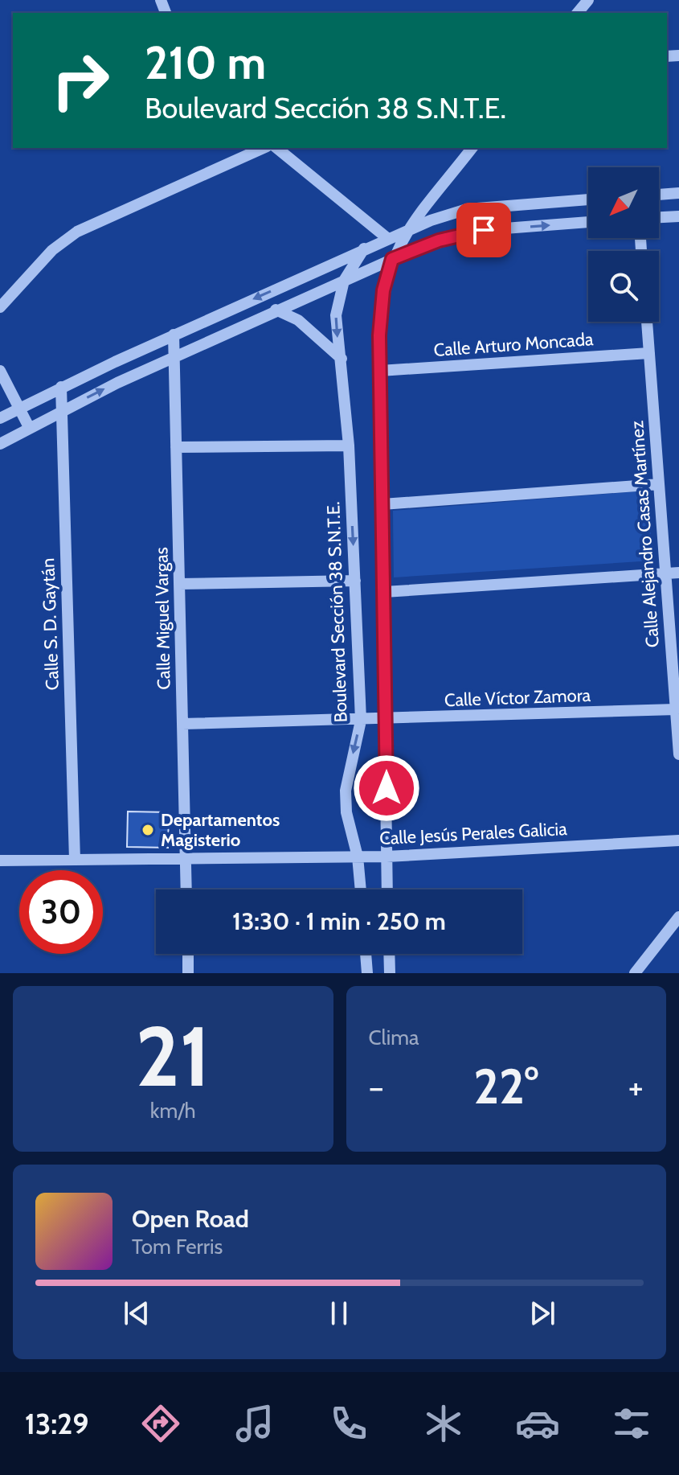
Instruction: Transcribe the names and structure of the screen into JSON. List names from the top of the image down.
{
  "streets": {
    "street": [
      "Calle Arturo Moncada",
      "Calle Alejandro Casas Martínez",
      "Boulevard Sección 38 S.N.T.E.",
      "Calle Miguel Vargas",
      "Calle S. D. Gaytán",
      "Calle Víctor Zamora",
      "Calle Jesús Perales Galicia"
    ]
  },
  "crossings": [
    ["Calle Arturo Moncada", "Calle Alejandro Casas Martínez"],
    ["Calle Alejandro Casas Martínez", "Calle Víctor Zamora"],
    ["Boulevard Sección 38 S.N.T.E.", "Calle Víctor Zamora"],
    ["Boulevard Sección 38 S.N.T.E.", "Calle Jesús Perales Galicia"],
    ["Calle Miguel Vargas", "Calle Víctor Zamora"],
    ["Calle Miguel Vargas", "Calle Jesús Perales Galicia"],
    ["Calle S. D. Gaytán", "Calle Jesús Perales Galicia"]
  ],
  "places": ["Departamentos Magisterio"],
  "north": "bottom left",
  "page": {
    "turn": ["210 m", "Boulevard Sección 38 S.N.T.E."],
    "limit": "30",
    "trip": "13:30 · 1 min · 250 m",
    "tile": [
      ["21", "km/h"],
      "Clima"
    ],
    "heat": ["−", "22°", "+"],
    "song": ["Open Road", "Tom Ferris"],
    "tabs": "13:29"
  }
}
